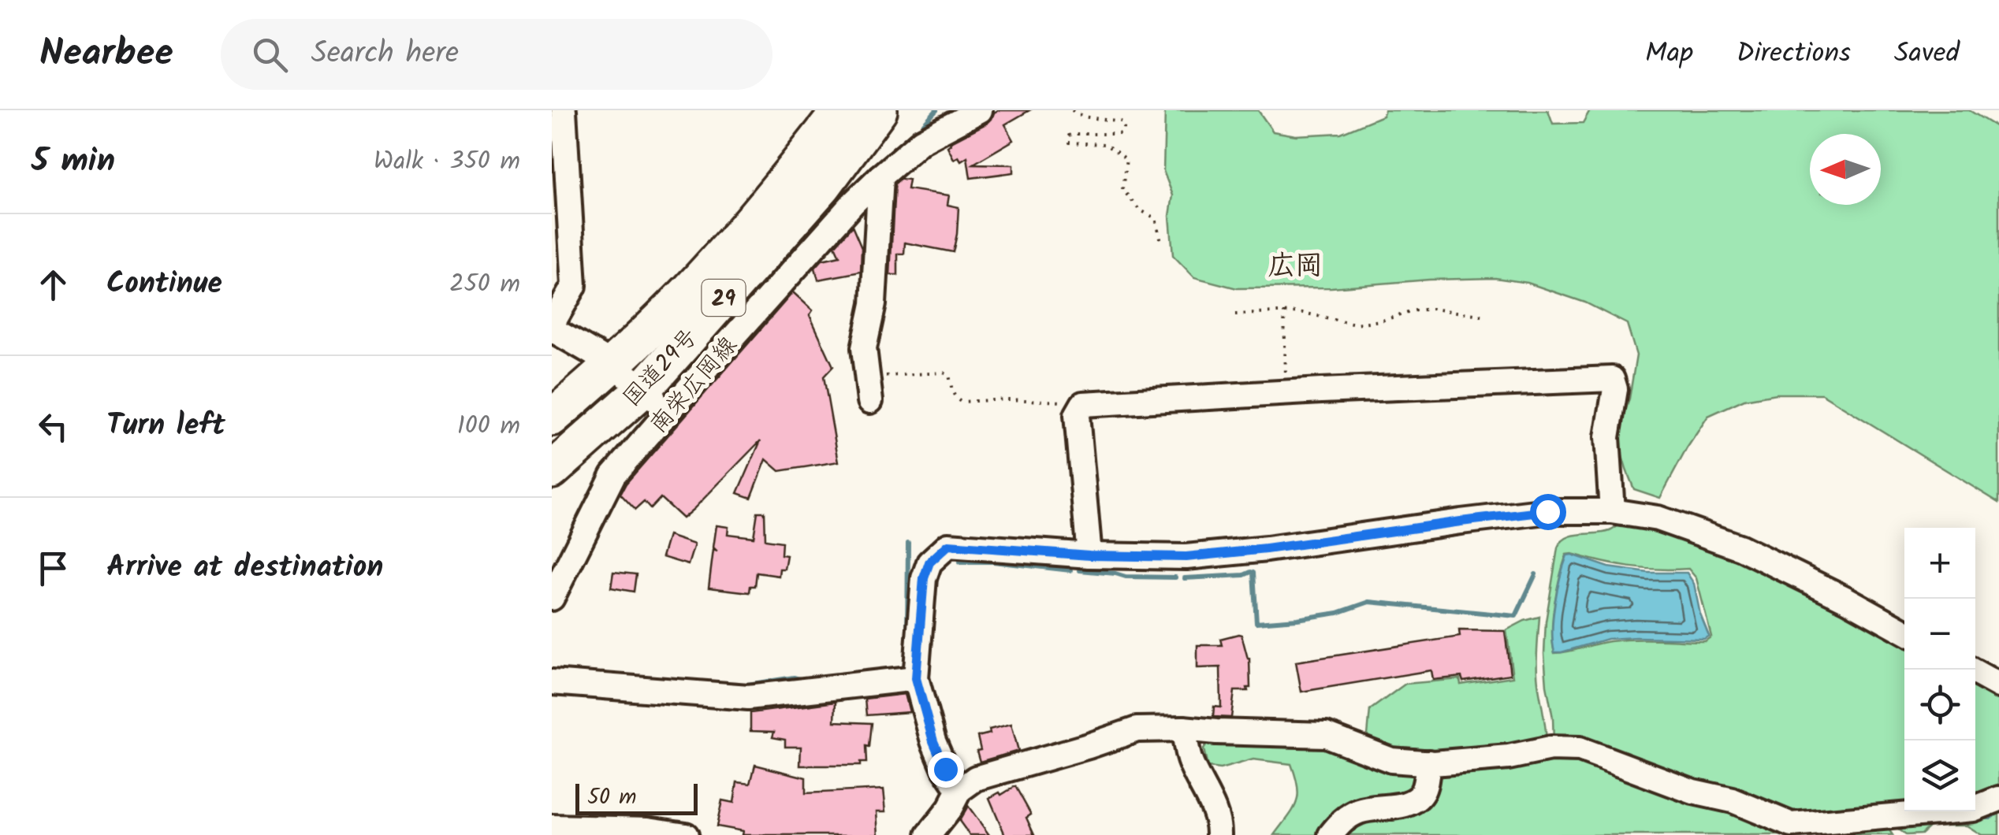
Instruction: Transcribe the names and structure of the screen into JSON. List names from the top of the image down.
{
  "streets": {
    "highway": ["29", "国道29号"],
    "street": ["南栄広岡線"]
  },
  "crossings": [
    ["国道29号", "南栄広岡線"]
  ],
  "districts": ["広岡"],
  "scale_bar": "50 m",
  "north": "left",
  "page": {
    "header": "Nearbee",
    "search": "Search here",
    "nav": ["Map", "Directions", "Saved"],
    "heading": ["5 min", "Walk · 350 m"],
    "list": [
      ["Continue", "250 m"],
      ["Turn left", "100 m"],
      "Arrive at destination"
    ],
    "map_buttons": ["+", "−"],
    "scale": "50 m"
  }
}
